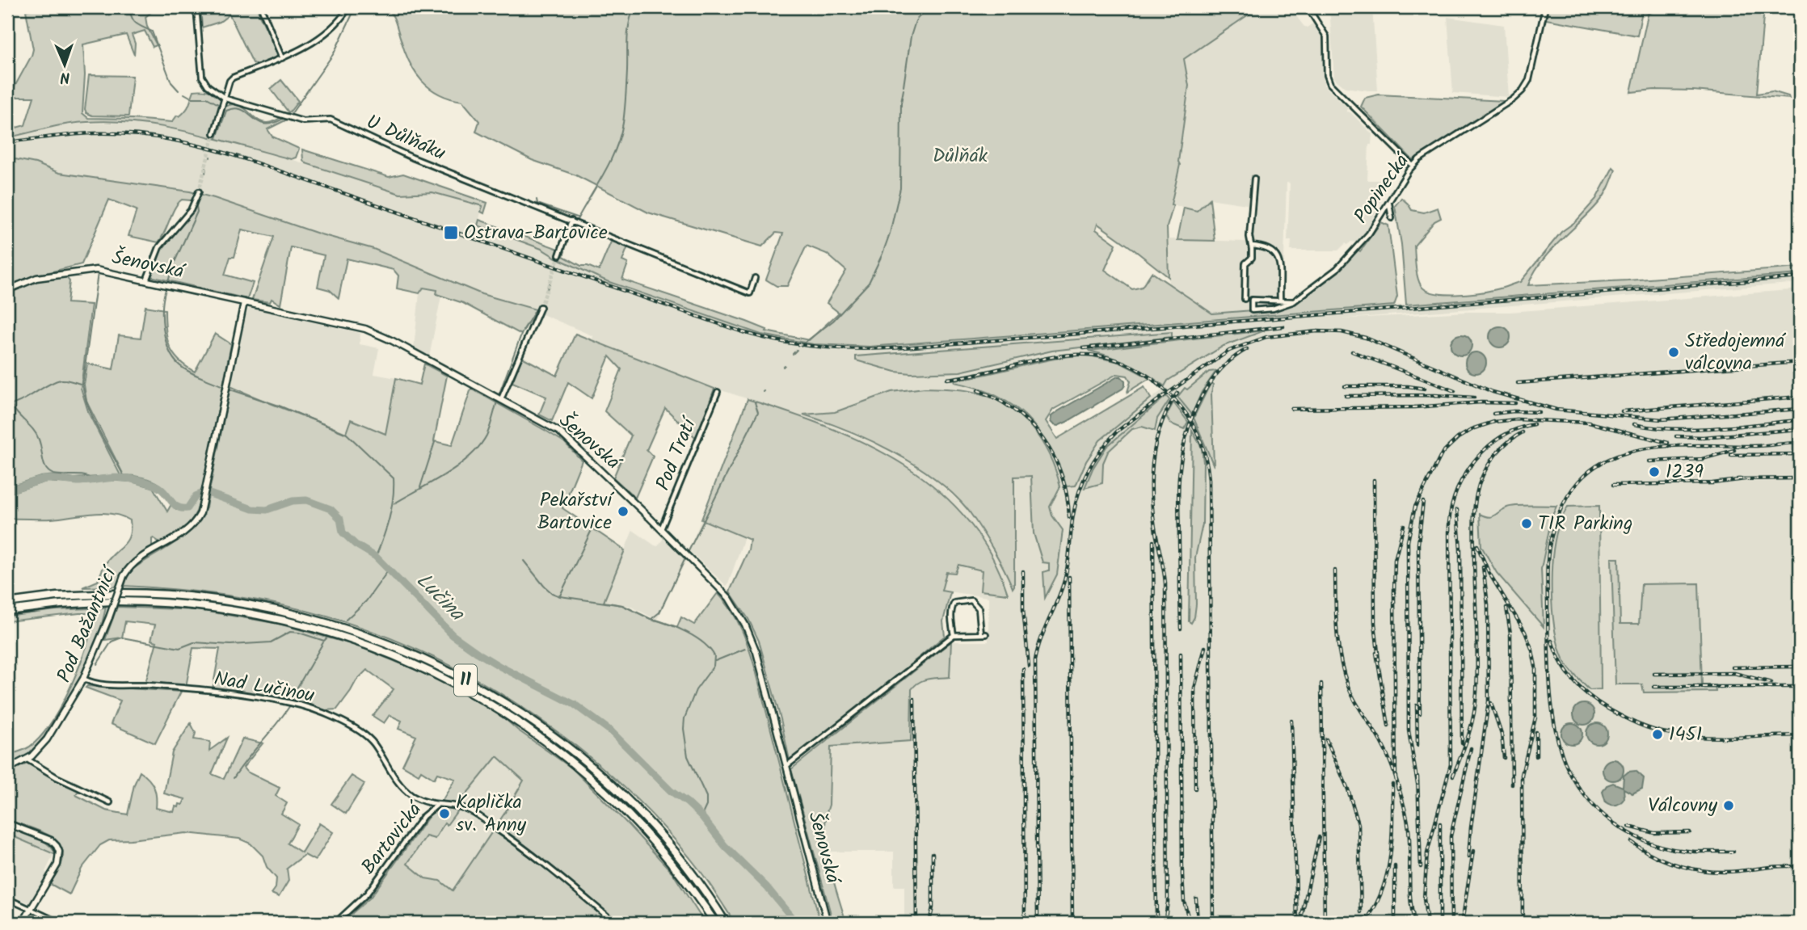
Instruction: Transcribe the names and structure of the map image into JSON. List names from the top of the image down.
{
  "streets": {
    "highway": ["11"],
    "street": [
      "U Důlňáku",
      "Popinecká",
      "Šenovská",
      "Pod Tratí",
      "Pod Bažantnicí",
      "Nad Lučinou",
      "Bartovická"
    ]
  },
  "crossings": [
    ["Šenovská", "Pod Tratí"],
    ["Šenovská", "Pod Bažantnicí"],
    ["Pod Bažantnicí", "Nad Lučinou"],
    ["Nad Lučinou", "Bartovická"]
  ],
  "water": ["Lučina"],
  "parks": ["Důlňák"],
  "places": {
    "transit": ["Ostrava-Bartovice"],
    "other": [
      "Středojemná válcovna",
      "1239",
      "Pekařství Bartovice",
      "TIR Parking",
      "1451",
      "Válcovny",
      "Kaplička sv. Anny"
    ]
  },
  "north": "bottom"
}
